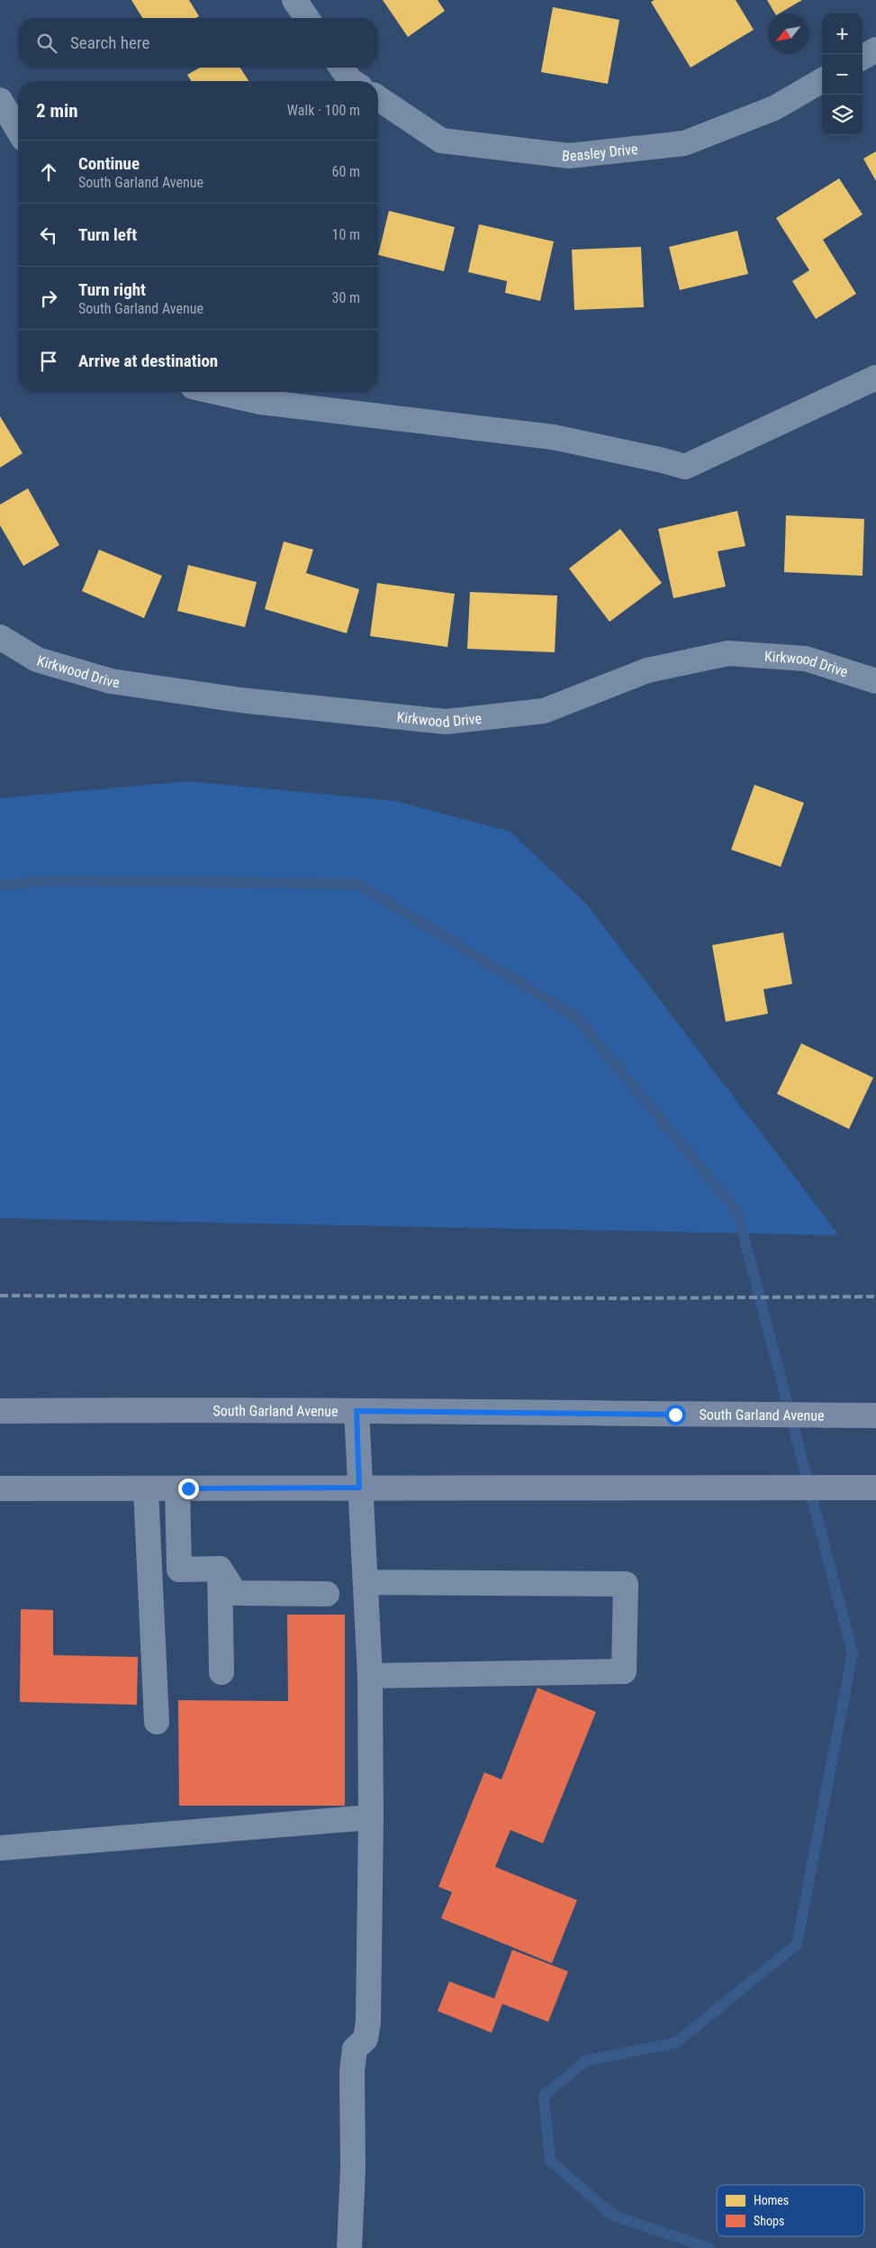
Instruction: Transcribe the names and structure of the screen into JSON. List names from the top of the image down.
{
  "streets": {
    "main road": ["South Garland Avenue"],
    "street": ["Beasley Drive", "Kirkwood Drive"]
  },
  "legend": ["Homes", "Shops"],
  "north": "bottom left",
  "page": {
    "map_buttons": ["+", "−"],
    "search": "Search here",
    "heading": ["2 min", "Walk · 100 m"],
    "list": [
      ["Continue", "South Garland Avenue", "60 m"],
      ["Turn left", "10 m"],
      ["Turn right", "South Garland Avenue", "30 m"],
      "Arrive at destination"
    ]
  }
}
